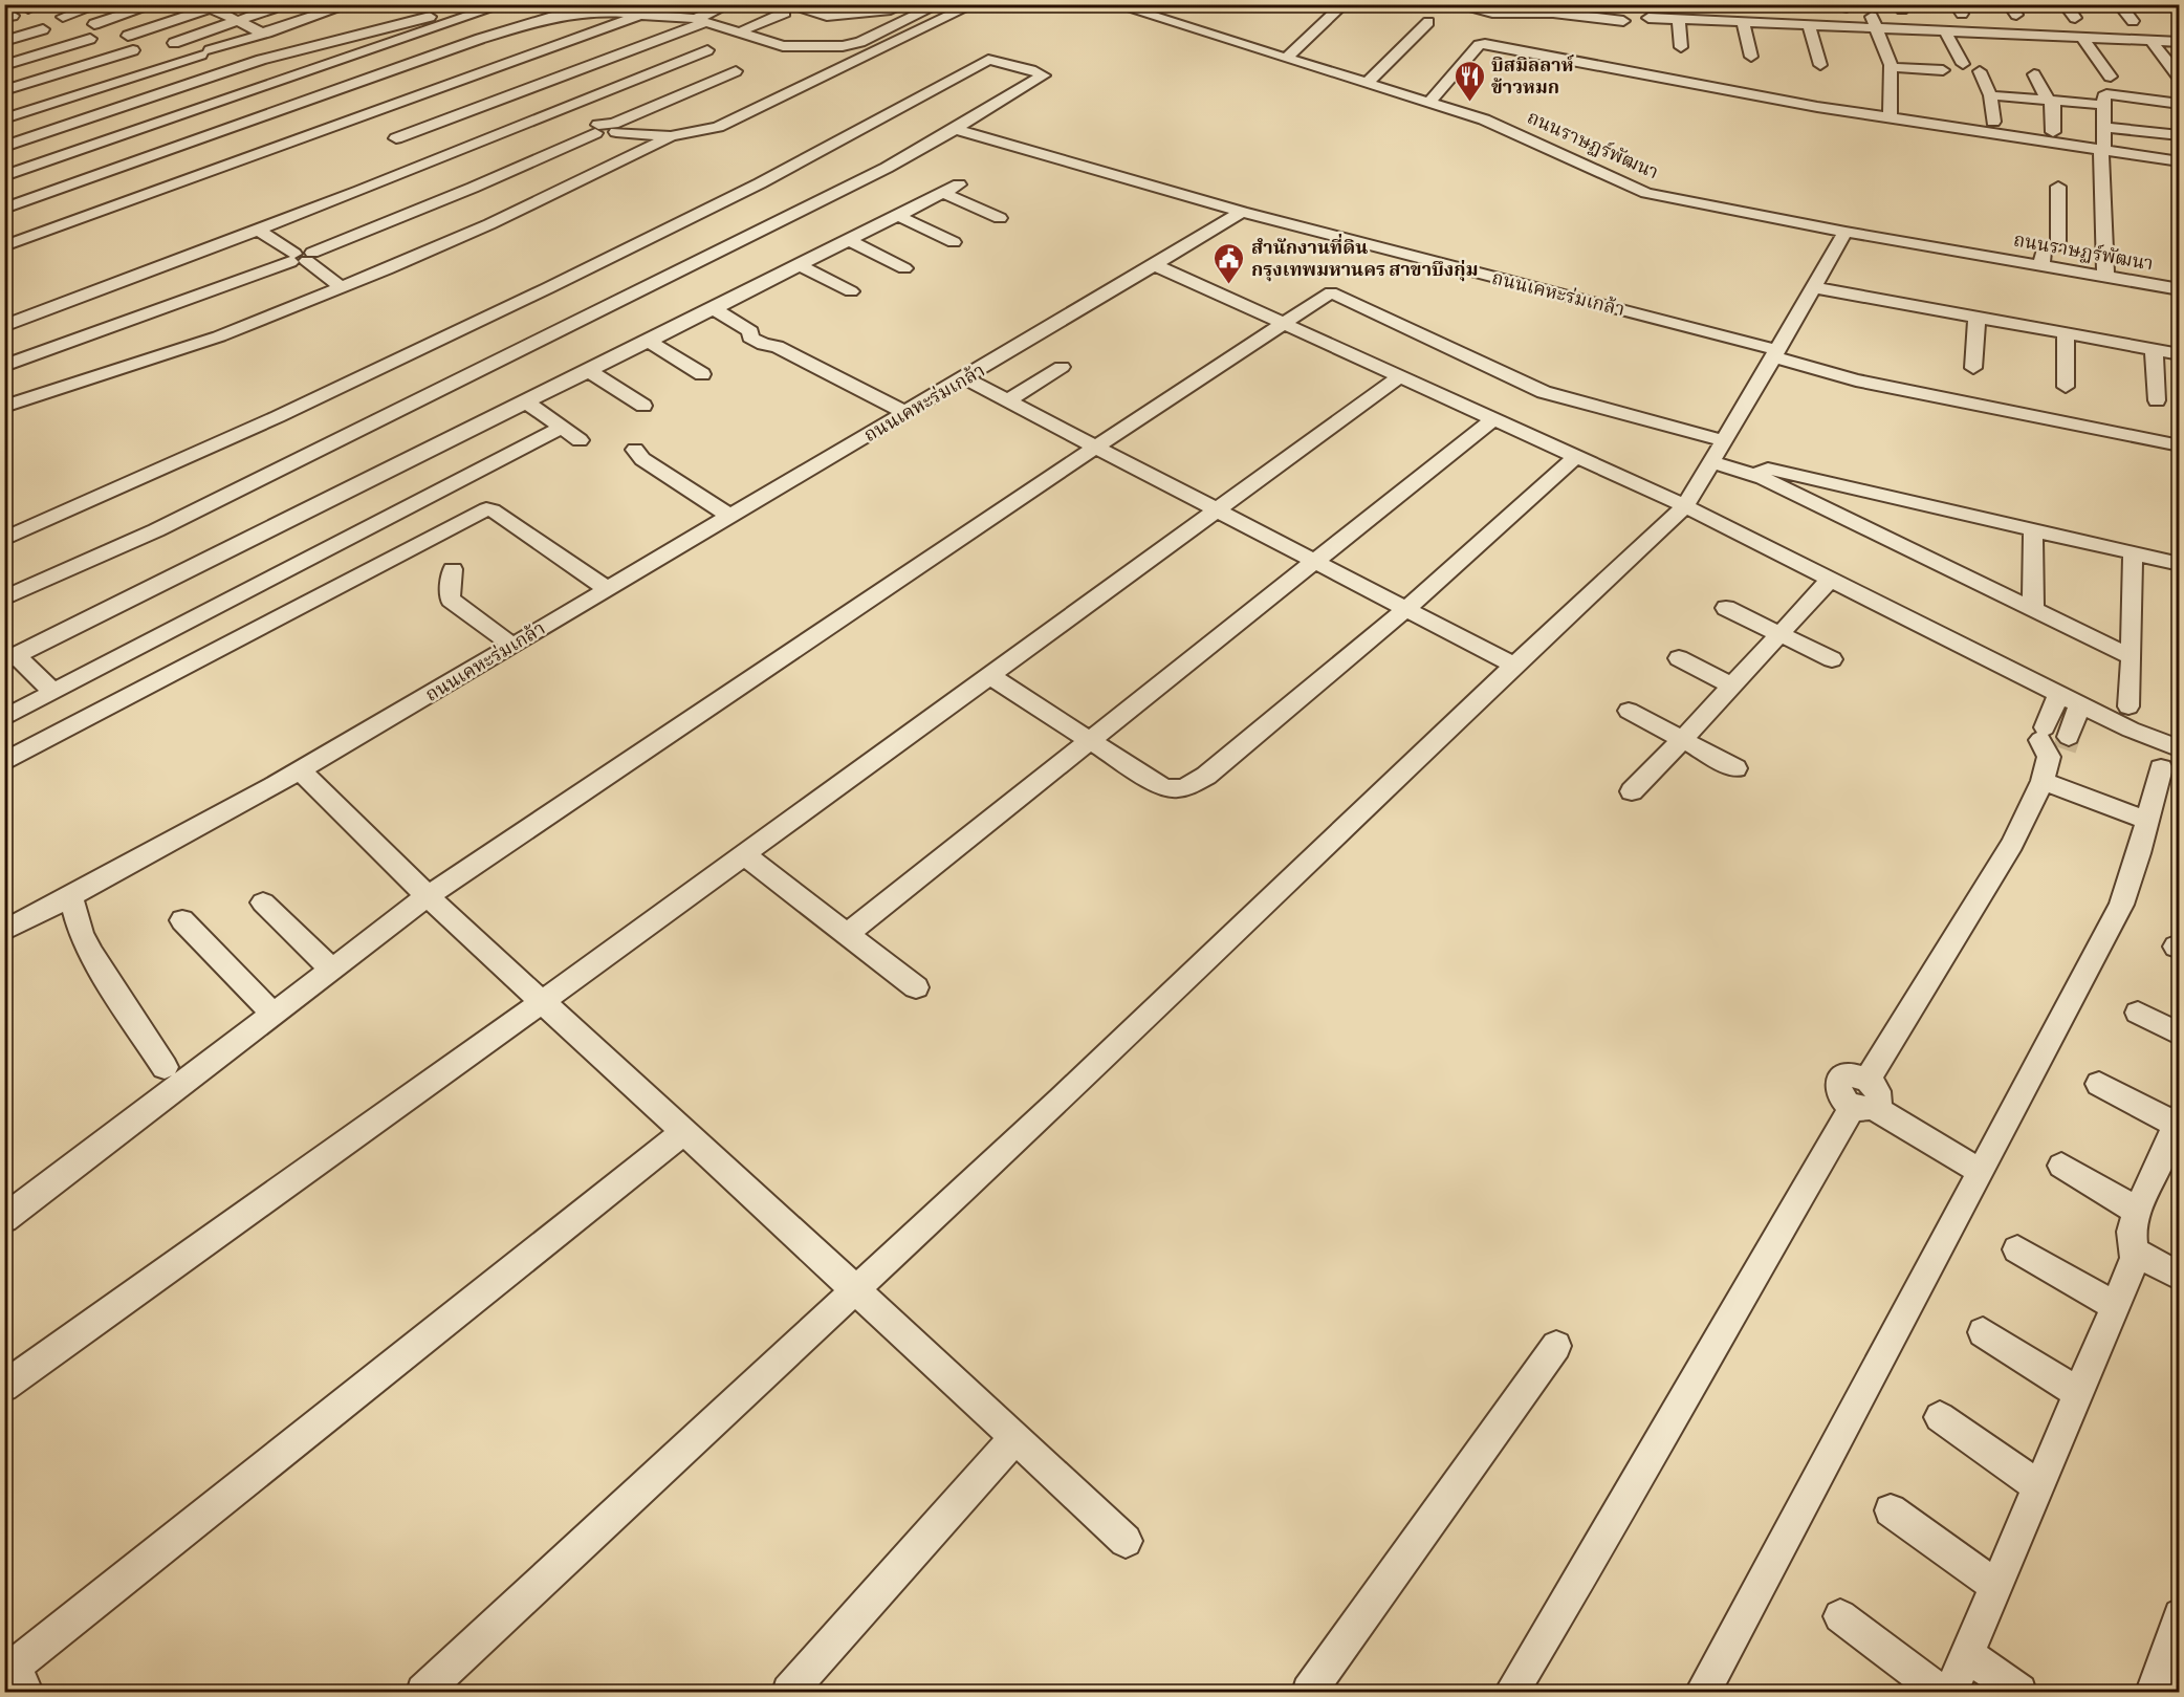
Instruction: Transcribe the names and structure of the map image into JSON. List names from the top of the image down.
{
  "streets": {
    "street": ["ถนนราษฏร์พัฒนา", "ถนนเคหะร่มเกล้า"]
  },
  "places": {
    "restaurant": ["บิสมิลลาห์ ข้าวหมก"],
    "public building": ["สำนักงานที่ดิน กรุงเทพมหานคร สาขาบึงกุ่ม"]
  }
}
